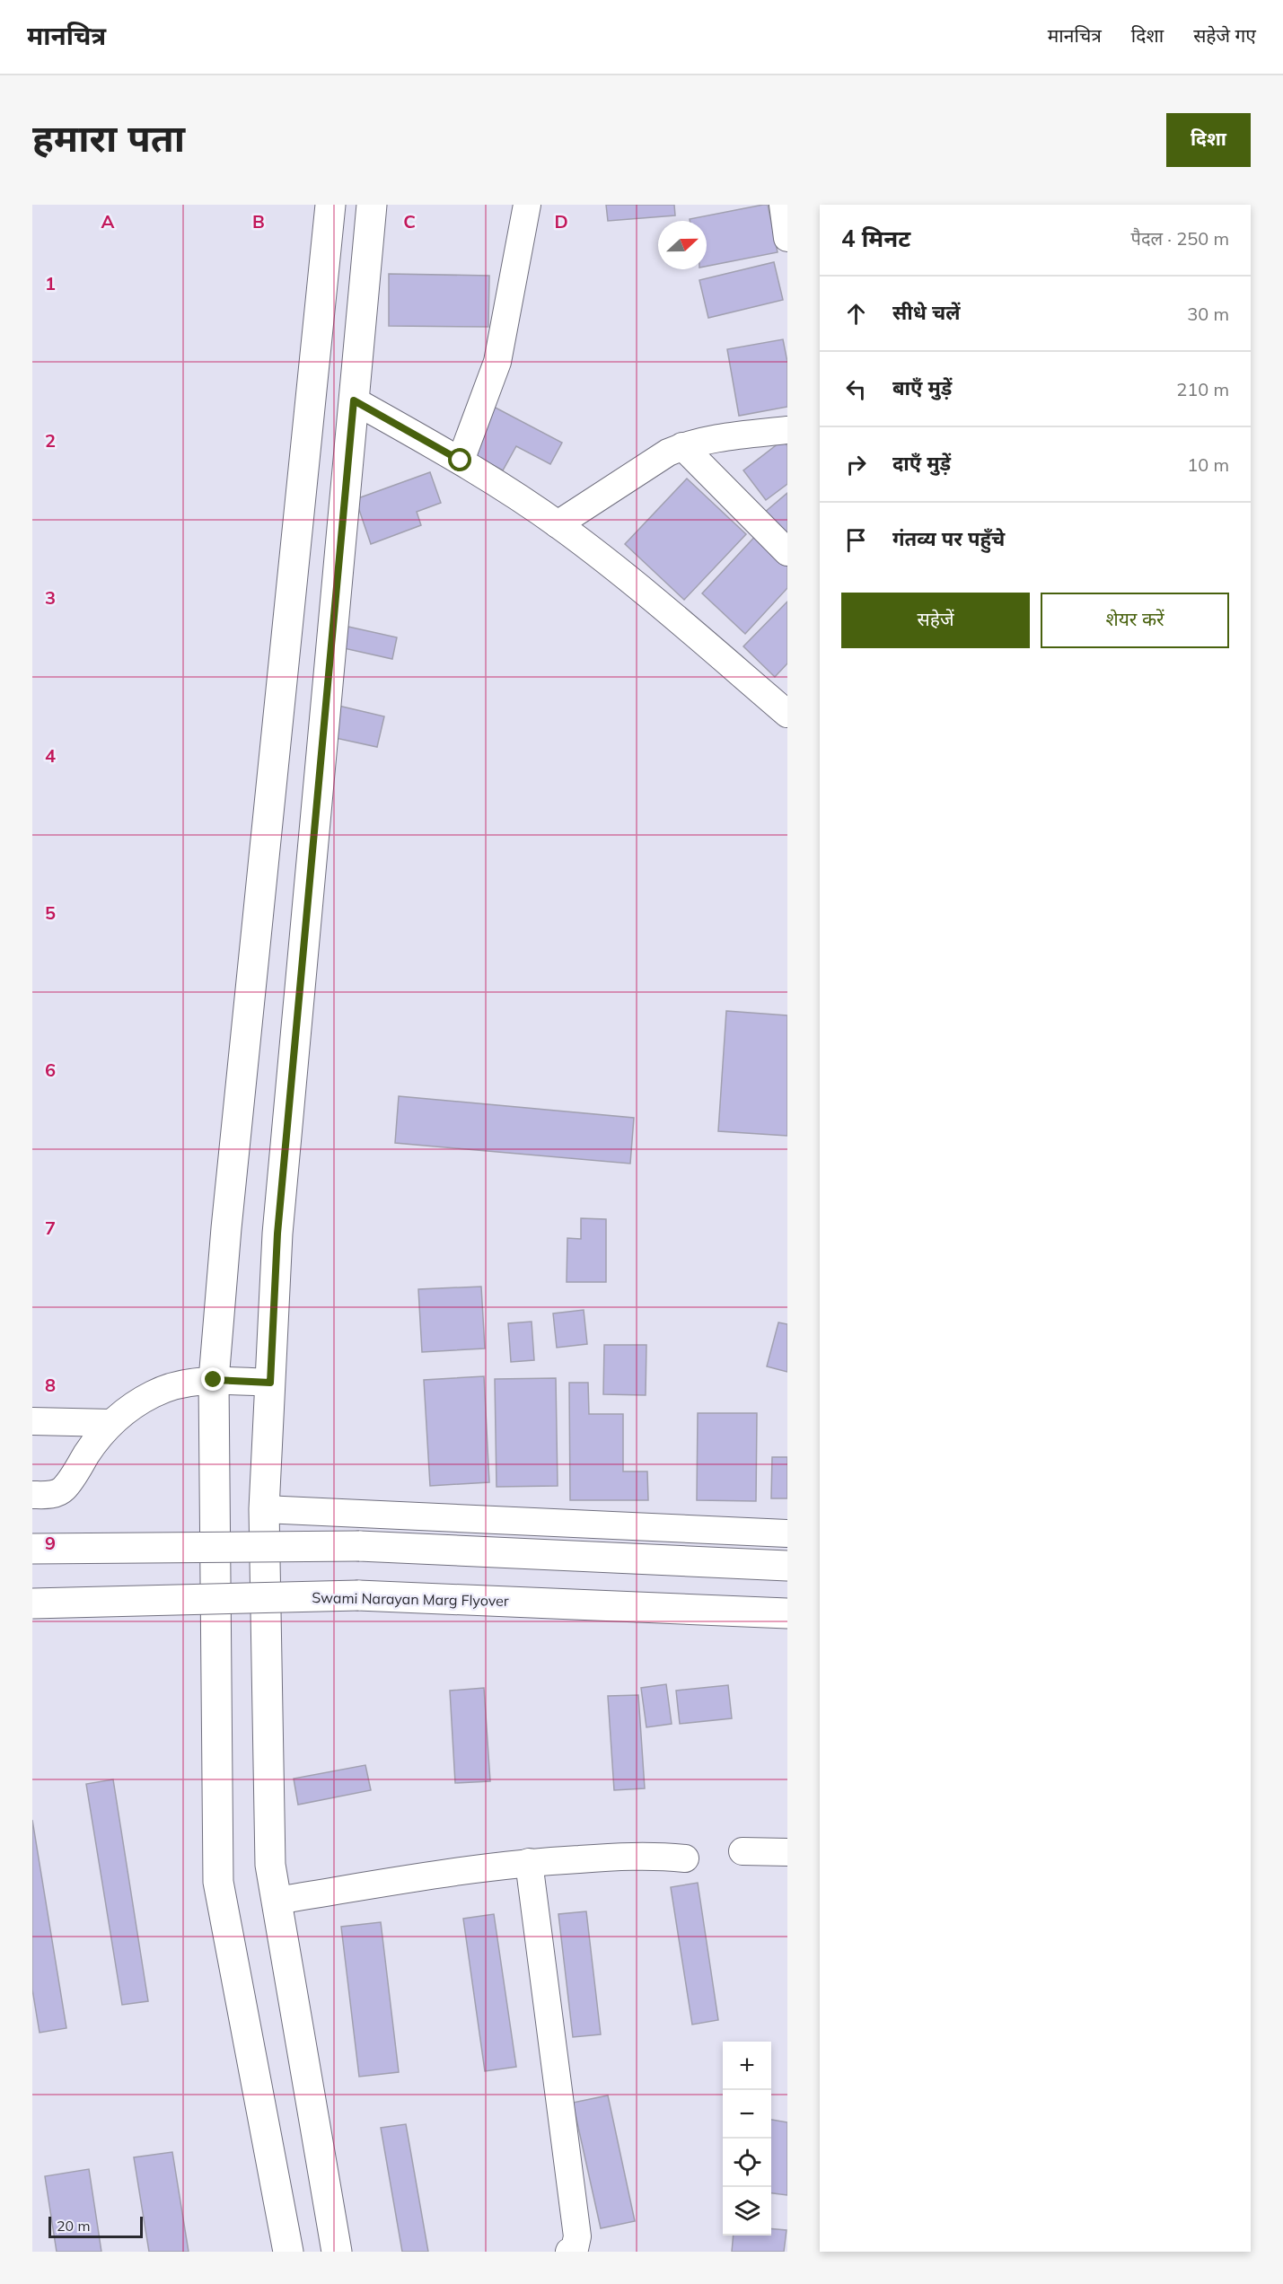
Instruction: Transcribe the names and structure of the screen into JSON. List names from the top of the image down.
{
  "streets": {
    "street": ["Swami Narayan Marg Flyover"]
  },
  "scale_bar": "20 m",
  "north": "right",
  "page": {
    "header": "मानचित्र",
    "nav": ["मानचित्र", "दिशा", "सहेजे गए"],
    "buttons": [
      "दिशा",
      ["सहेजें", "शेयर करें"]
    ],
    "title": "हमारा पता",
    "heading": ["4 मिनट", "पैदल · 250 m"],
    "list": [
      ["सीधे चलें", "30 m"],
      ["बाएँ मुड़ें", "210 m"],
      ["दाएँ मुड़ें", "10 m"],
      "गंतव्य पर पहुँचे"
    ],
    "map_buttons": ["+", "−"],
    "scale": "20 m"
  },
  "grid": {
    "columns": [
      "A",
      "B",
      "C",
      "D"
    ],
    "rows": [
      "1",
      "2",
      "3",
      "4",
      "5",
      "6",
      "7",
      "8",
      "9"
    ]
  }
}
